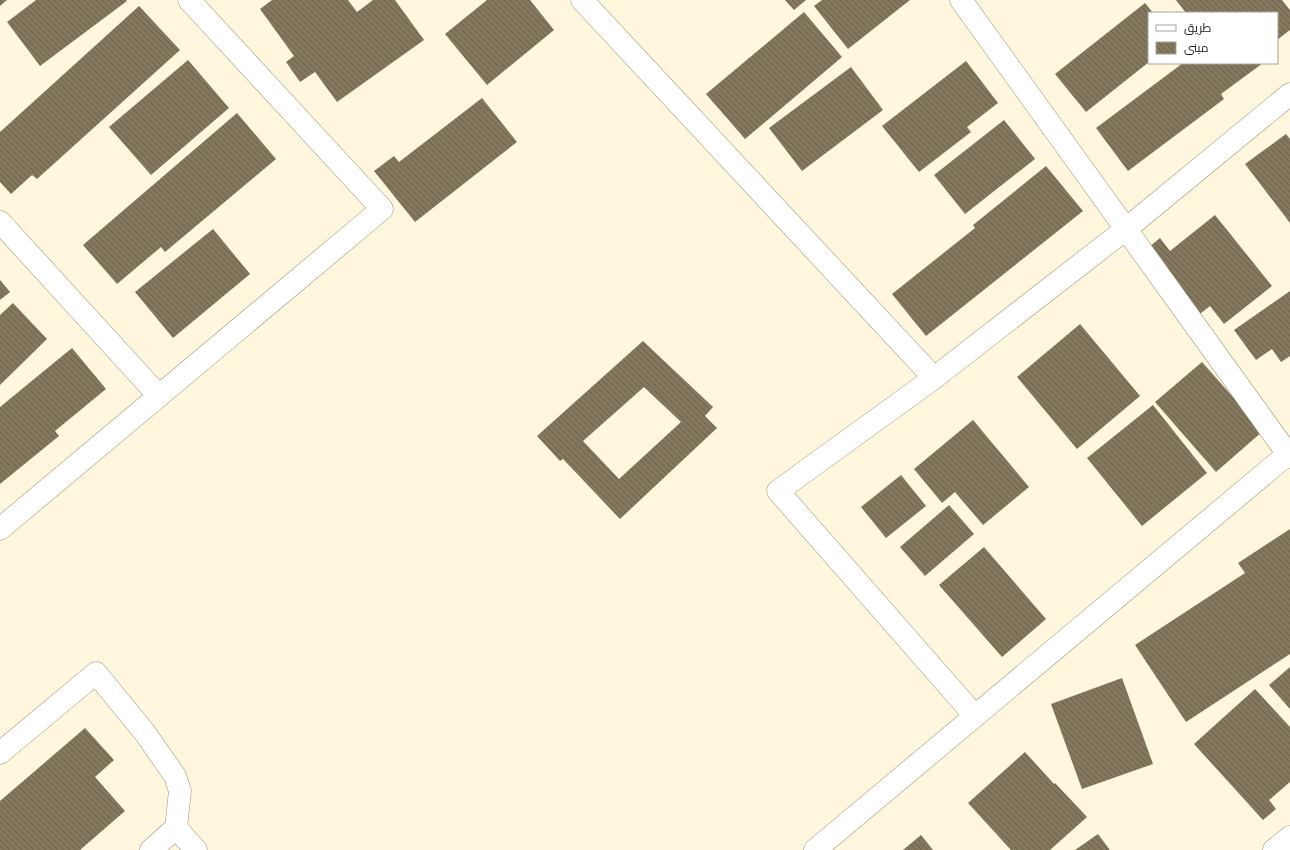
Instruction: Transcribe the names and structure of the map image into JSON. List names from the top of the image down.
{
  "legend": ["طريق", "مبنى"]
}
